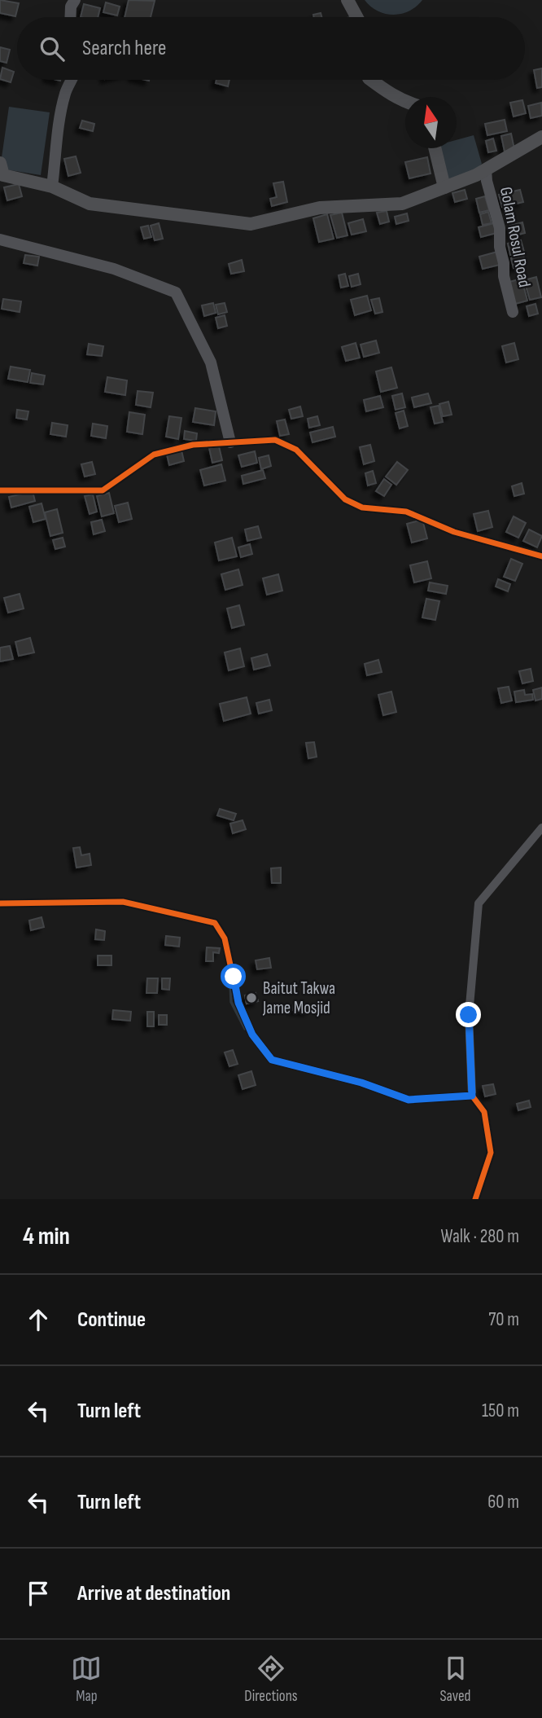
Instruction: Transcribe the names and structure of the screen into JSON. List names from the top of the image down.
{
  "streets": {
    "street": ["Golam Rosul Road"]
  },
  "places": ["Baitut Takwa Jame Mosjid"],
  "north": "top",
  "page": {
    "search": "Search here",
    "heading": ["4 min", "Walk · 280 m"],
    "list": [
      ["Continue", "70 m"],
      ["Turn left", "150 m"],
      ["Turn left", "60 m"],
      "Arrive at destination"
    ],
    "nav": ["Map", "Directions", "Saved"]
  }
}
